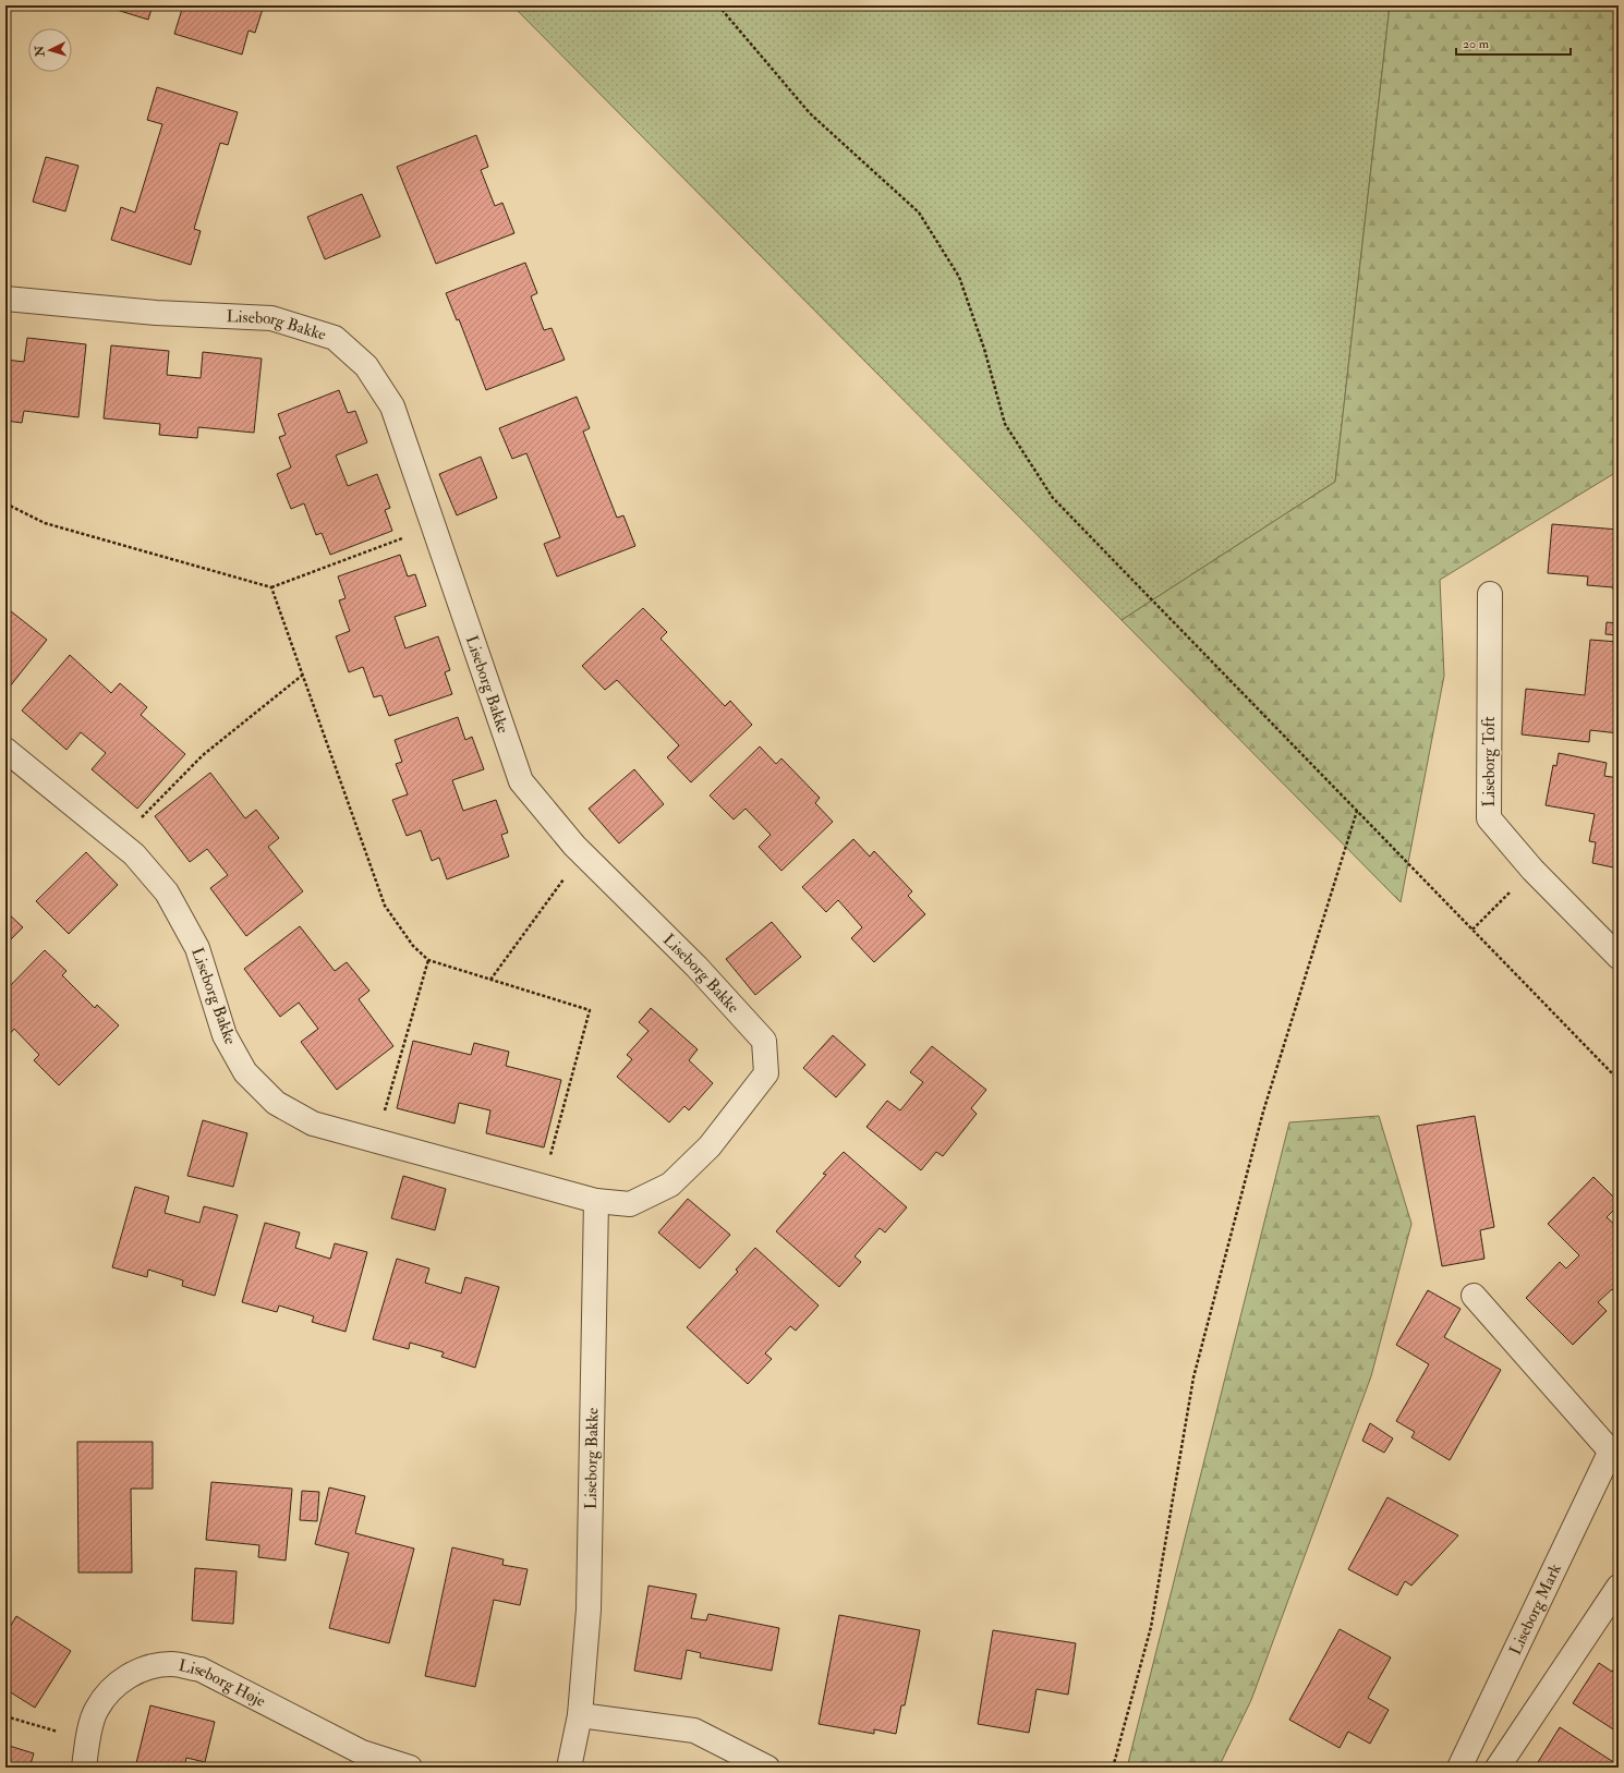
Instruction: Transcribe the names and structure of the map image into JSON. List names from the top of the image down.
{
  "streets": {
    "street": [
      "Liseborg Bakke",
      "Liseborg Toft",
      "Liseborg Mark",
      "Liseborg Høje"
    ]
  },
  "scale_bar": "20 m",
  "north": "left"
}
